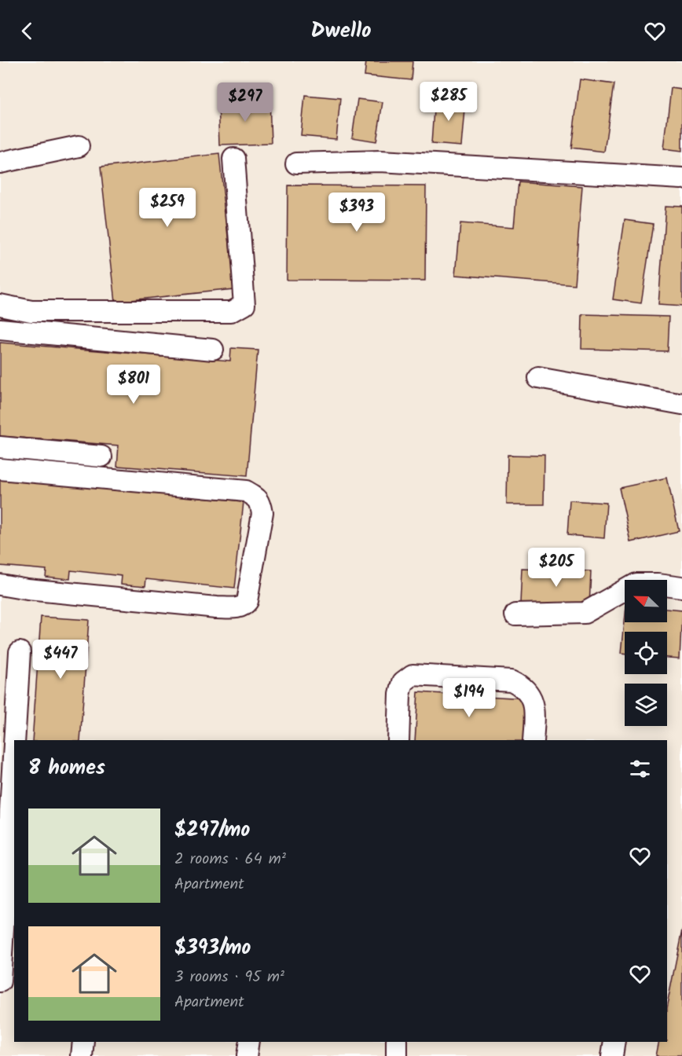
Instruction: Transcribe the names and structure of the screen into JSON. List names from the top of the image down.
{
  "north": "top left",
  "page": {
    "header": "Dwello",
    "price": [
      "$285",
      "$297",
      "$259",
      "$393",
      "$801",
      "$205",
      "$447",
      "$194"
    ],
    "heading": "8 homes",
    "list": [
      {
        "name": "$297/mo",
        "note": "2 rooms · 64 m² · Apartment"
      },
      {
        "name": "$393/mo",
        "note": "3 rooms · 95 m² · Apartment"
      }
    ]
  }
}
